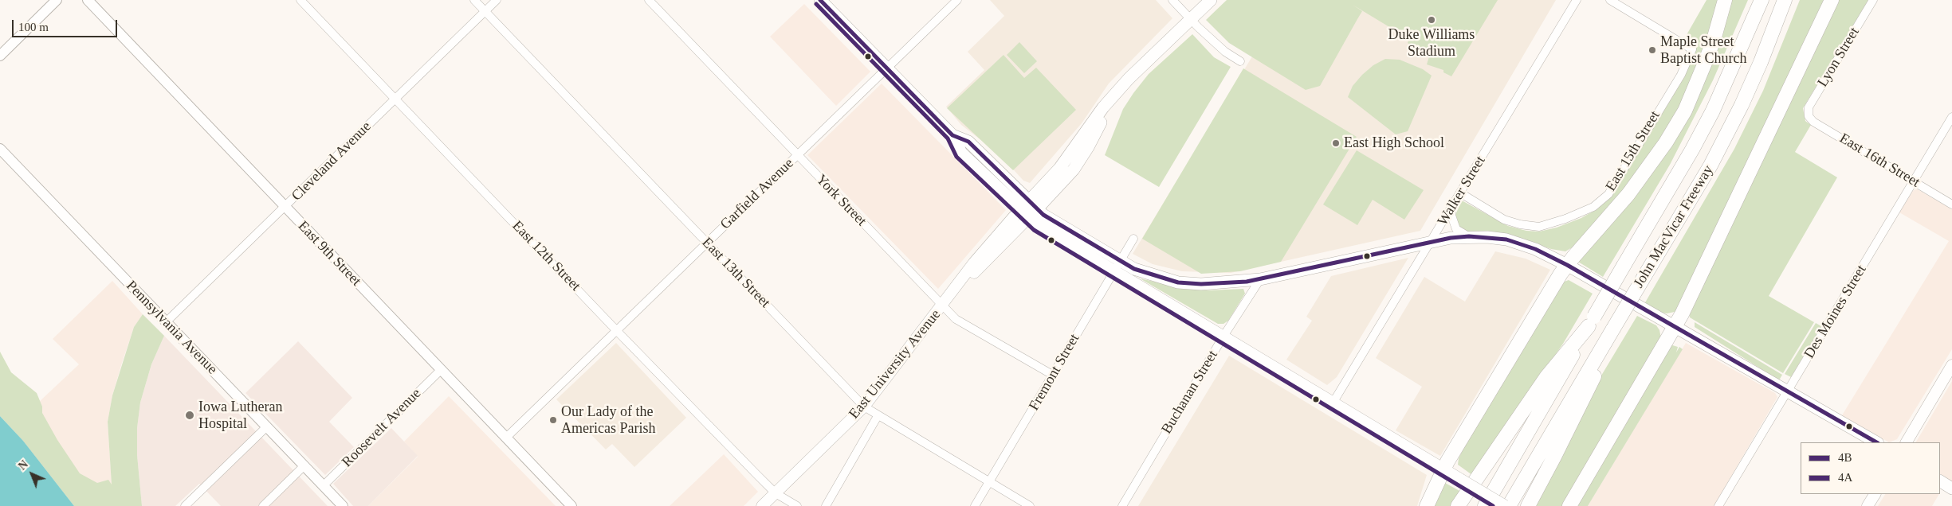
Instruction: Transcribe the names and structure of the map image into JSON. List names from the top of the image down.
{
  "streets": {
    "highway": ["John MacVicar Freeway"],
    "main road": ["East University Avenue"],
    "street": [
      "Lyon Street",
      "East 15th Street",
      "East 16th Street",
      "Cleveland Avenue",
      "Walker Street",
      "Garfield Avenue",
      "York Street",
      "East 9th Street",
      "East 12th Street",
      "East 13th Street",
      "Des Moines Street",
      "Pennsylvania Avenue",
      "Fremont Street",
      "Buchanan Street",
      "Roosevelt Avenue"
    ]
  },
  "crossings": [
    ["Lyon Street", "East 16th Street"],
    ["East 15th Street", "Walker Street"],
    ["East 16th Street", "Des Moines Street"],
    ["Cleveland Avenue", "East 9th Street"],
    ["Cleveland Avenue", "East 12th Street"],
    ["Cleveland Avenue", "East 13th Street"],
    ["Cleveland Avenue", "Pennsylvania Avenue"],
    ["Garfield Avenue", "York Street"],
    ["Garfield Avenue", "East 9th Street"],
    ["Garfield Avenue", "East 12th Street"],
    ["Garfield Avenue", "East 13th Street"],
    ["York Street", "East University Avenue"],
    ["York Street", "Fremont Street"],
    ["East 9th Street", "Roosevelt Avenue"],
    ["East 12th Street", "East University Avenue"],
    ["East 13th Street", "East University Avenue"],
    ["East 13th Street", "Fremont Street"],
    ["Pennsylvania Avenue", "Roosevelt Avenue"]
  ],
  "places": [
    "Duke Williams Stadium",
    "Maple Street Baptist Church",
    "East High School",
    "Iowa Lutheran Hospital",
    "Our Lady of the Americas Parish"
  ],
  "lines": ["transit line 4B", "transit line 4A"],
  "legend": ["4B", "4A"],
  "scale_bar": "100 m",
  "north": "top left"
}
